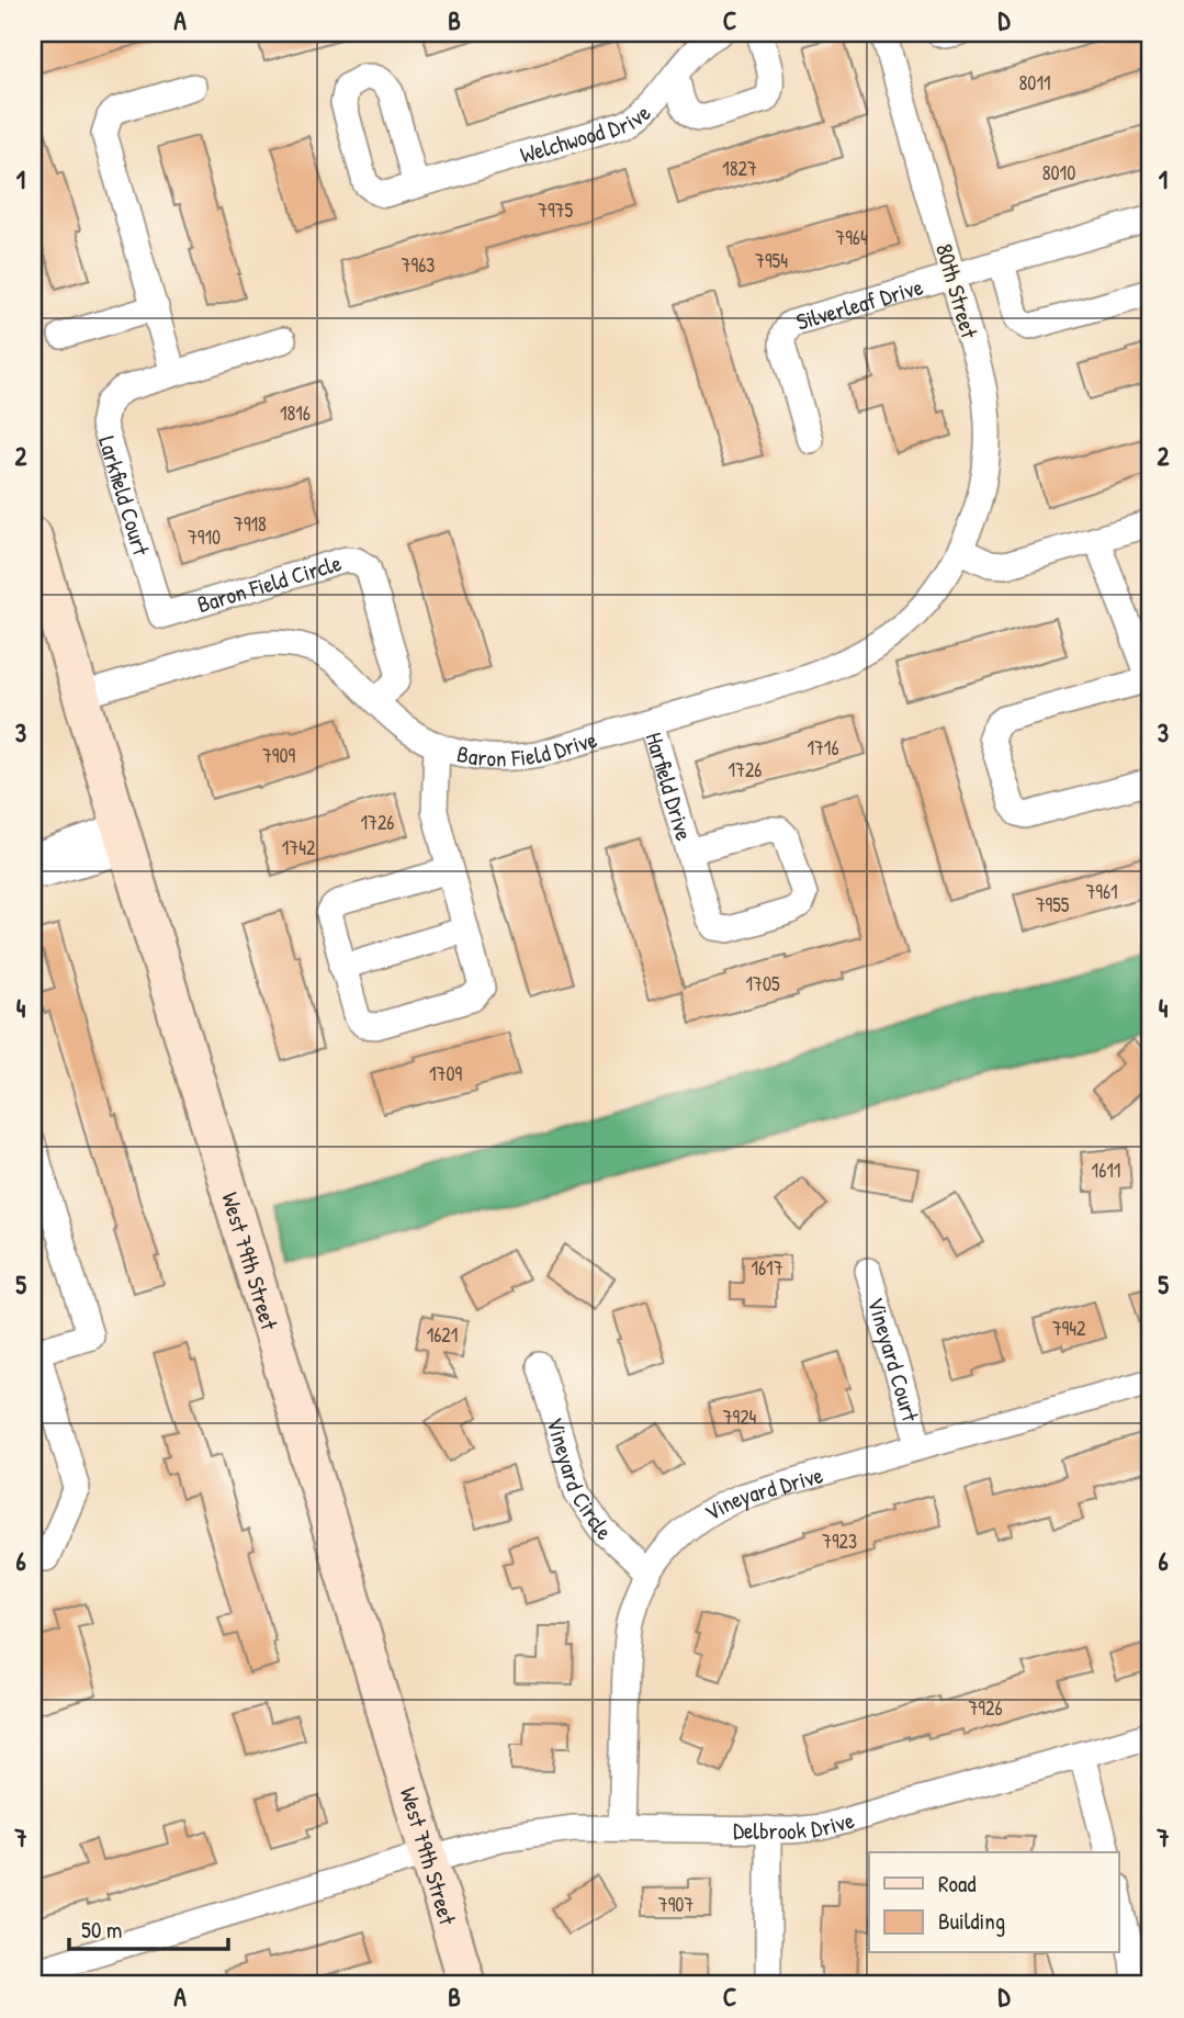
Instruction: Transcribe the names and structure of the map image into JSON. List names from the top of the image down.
{
  "streets": {
    "main road": ["West 79th Street"],
    "street": [
      "Welchwood Drive",
      "80th Street",
      "Silverleaf Drive",
      "Larkfield Court",
      "Baron Field Circle",
      "Baron Field Drive",
      "Harfield Drive",
      "Vineyard Court",
      "Vineyard Circle",
      "Vineyard Drive",
      "Delbrook Drive"
    ]
  },
  "crossings": [
    ["80th Street", "Silverleaf Drive"],
    ["80th Street", "Baron Field Drive"],
    ["Larkfield Court", "Baron Field Circle"],
    ["Baron Field Circle", "Baron Field Drive"],
    ["Baron Field Drive", "Harfield Drive"],
    ["Baron Field Drive", "West 79th Street"],
    ["West 79th Street", "Delbrook Drive"],
    ["Vineyard Court", "Vineyard Drive"],
    ["Vineyard Circle", "Vineyard Drive"],
    ["Vineyard Drive", "Delbrook Drive"]
  ],
  "house_numbers": [
    "8011",
    "1827",
    "8010",
    "7975",
    "7964",
    "7954",
    "7963",
    "1816",
    "7918",
    "7910",
    "1716",
    "7909",
    "1726",
    "1726",
    "1742",
    "7961",
    "7955",
    "1705",
    "1709",
    "1611",
    "1617",
    "7942",
    "1621",
    "7924",
    "7923",
    "7926",
    "7907"
  ],
  "legend": ["Road", "Building"],
  "scale_bar": "50 m",
  "grid": {
    "columns": [
      "A",
      "B",
      "C",
      "D"
    ],
    "rows": [
      "1",
      "2",
      "3",
      "4",
      "5",
      "6",
      "7"
    ]
  }
}
